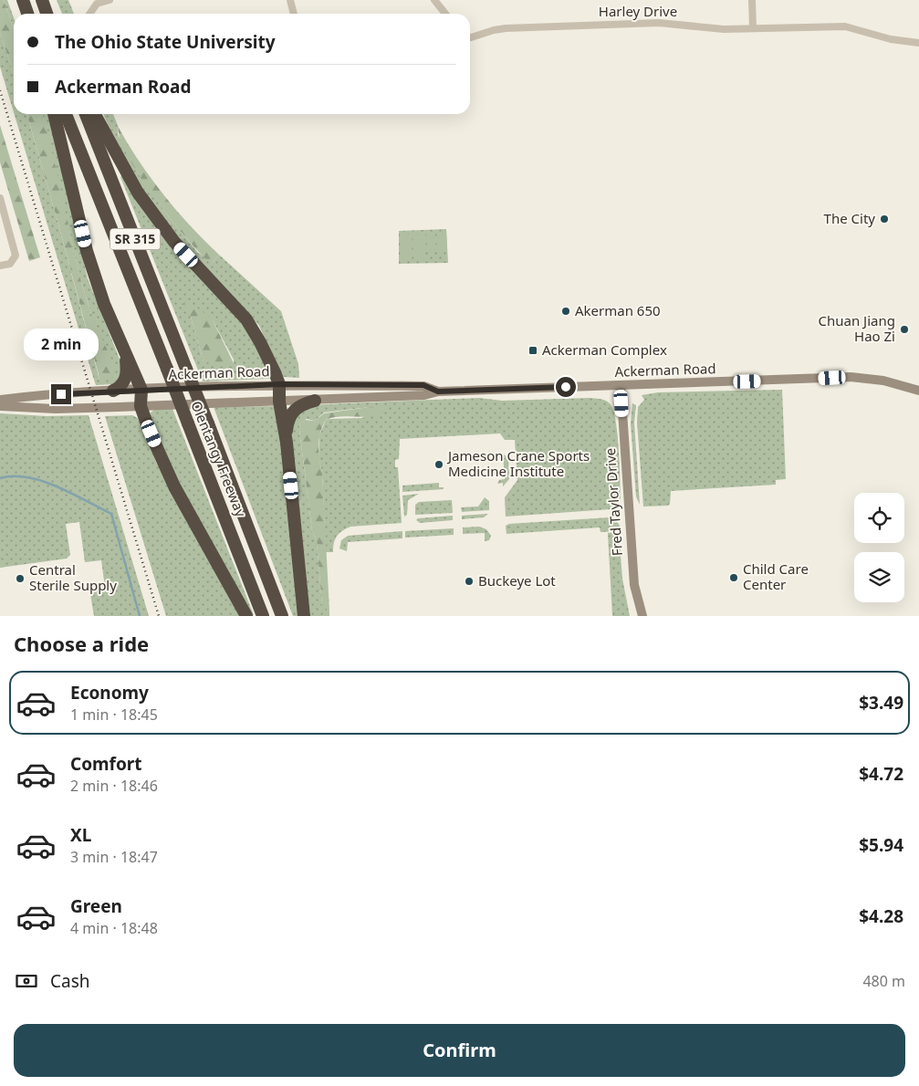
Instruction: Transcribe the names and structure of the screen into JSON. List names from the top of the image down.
{
  "streets": {
    "highway": ["SR 315", "Olentangy Freeway"],
    "main road": ["Ackerman Road", "Fred Taylor Drive"],
    "street": ["Harley Drive"]
  },
  "crossings": [
    ["Ackerman Road", "Fred Taylor Drive"]
  ],
  "places": {
    "other": [
      "The City",
      "Akerman 650",
      "Chuan Jiang Hao Zi",
      "Jameson Crane Sports Medicine Institute",
      "Child Care Center",
      "Central Sterile Supply",
      "Buckeye Lot"
    ],
    "transit": ["Ackerman Complex"]
  },
  "page": {
    "banner": ["The Ohio State University", "Ackerman Road"],
    "bubble": "2 min",
    "heading": "Choose a ride",
    "list": [
      {
        "name": "Economy",
        "note": "1 min · 18:45",
        "value": "$3.49"
      },
      {
        "name": "Comfort",
        "note": "2 min · 18:46",
        "value": "$4.72"
      },
      {
        "name": "XL",
        "note": "3 min · 18:47",
        "value": "$5.94"
      },
      {
        "name": "Green",
        "note": "4 min · 18:48",
        "value": "$4.28"
      }
    ],
    "pay": ["Cash", "480 m"],
    "buttons": "Confirm"
  }
}
